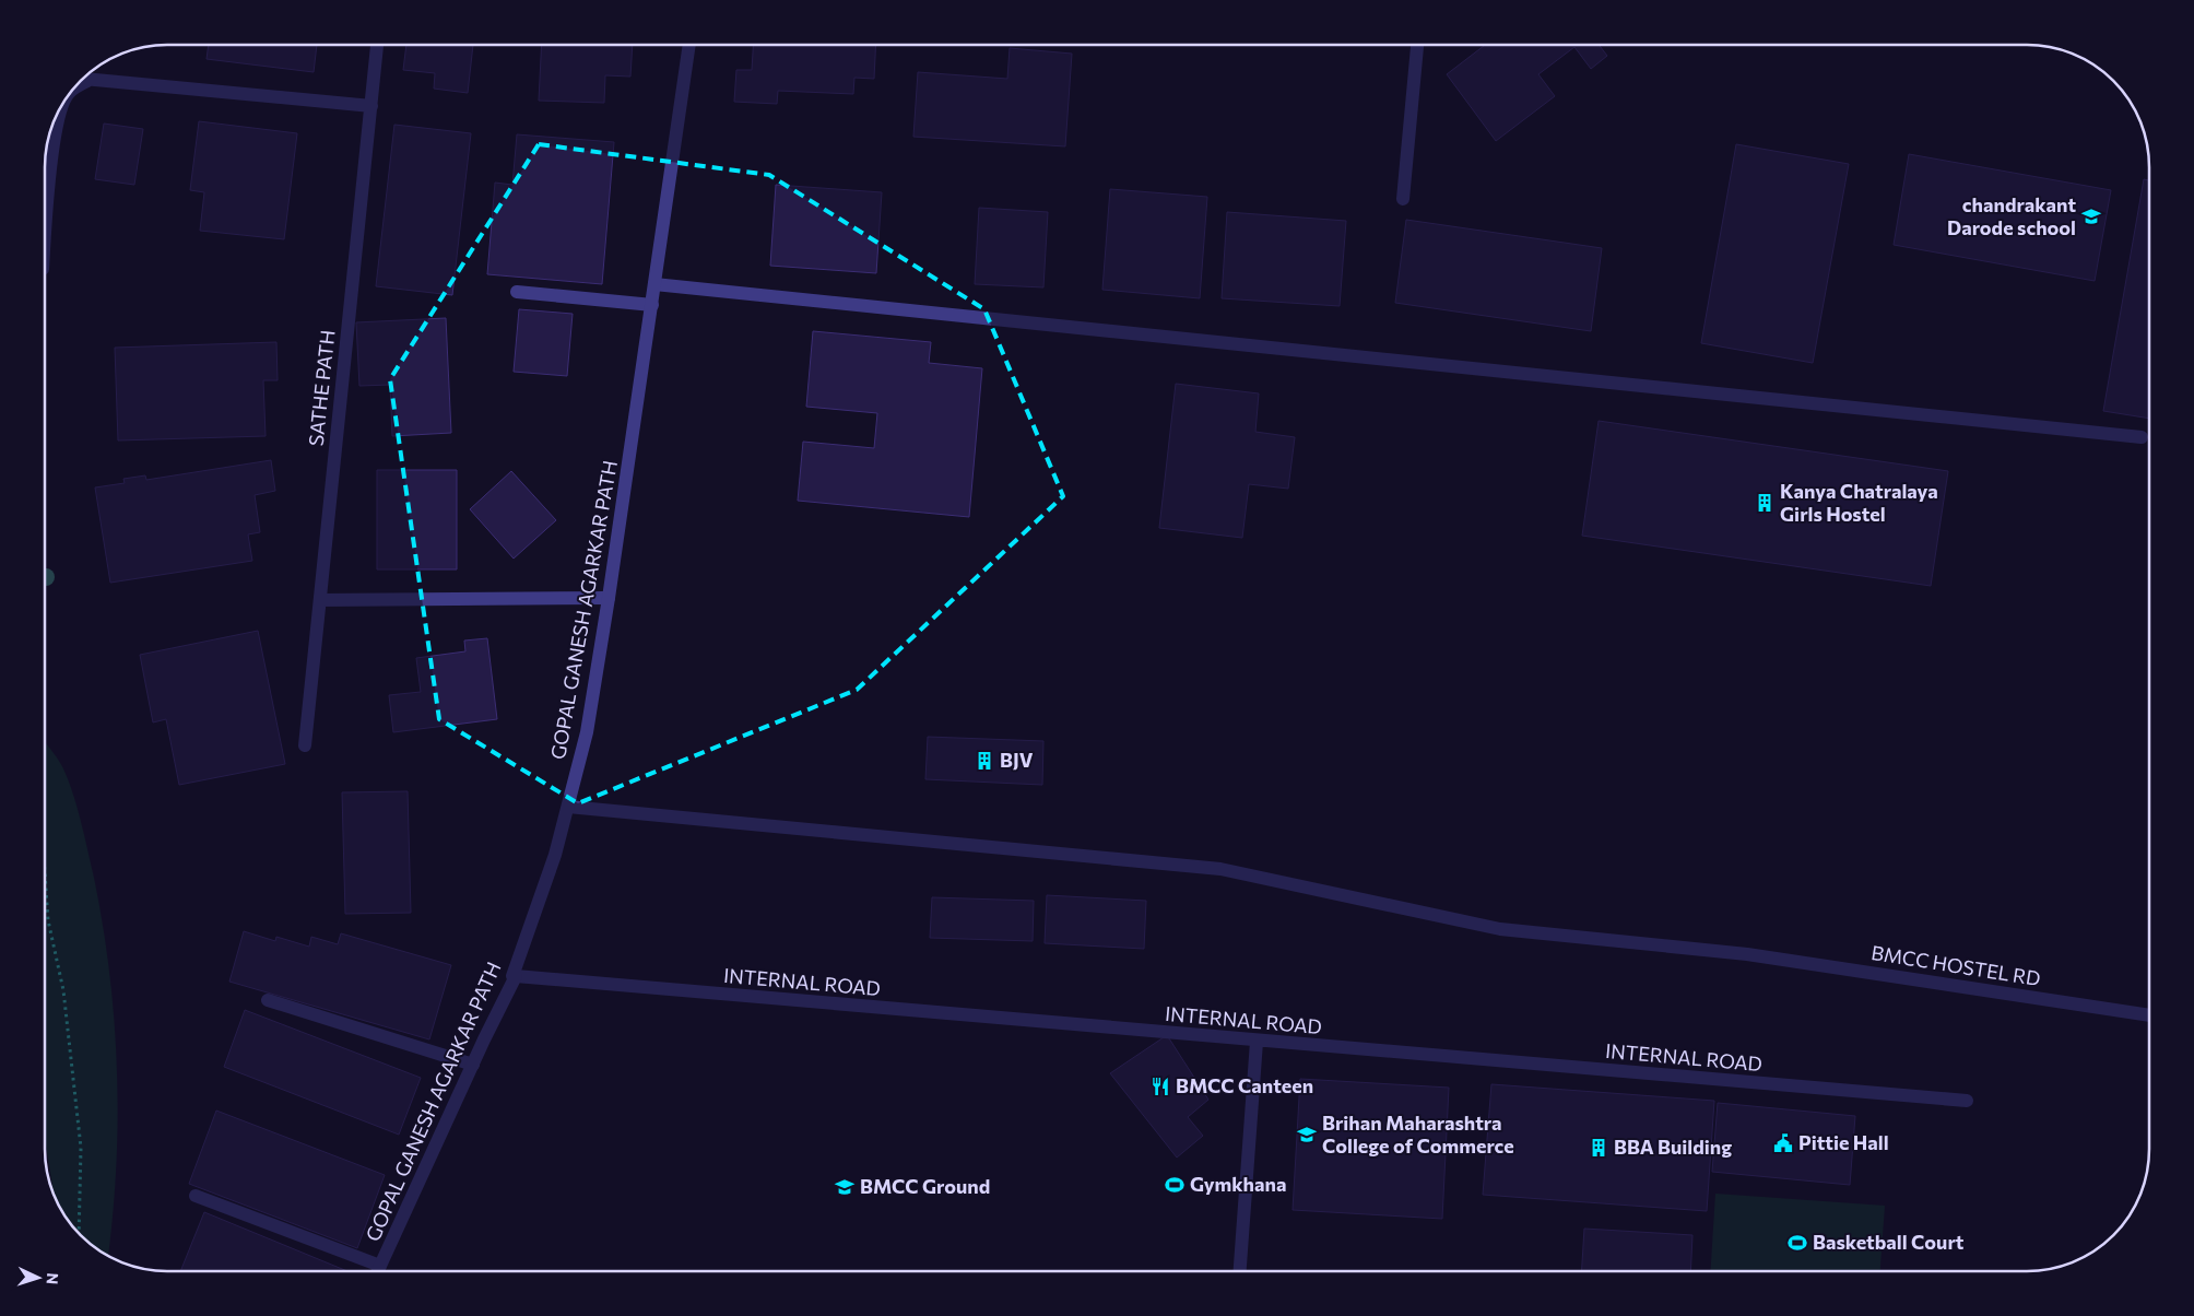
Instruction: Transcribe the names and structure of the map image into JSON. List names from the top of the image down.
{
  "streets": {
    "street": [
      "SATHE PATH",
      "GOPAL GANESH AGARKAR PATH",
      "BMCC HOSTEL RD",
      "INTERNAL ROAD"
    ]
  },
  "crossings": [
    ["GOPAL GANESH AGARKAR PATH", "BMCC HOSTEL RD"],
    ["GOPAL GANESH AGARKAR PATH", "INTERNAL ROAD"]
  ],
  "places": {
    "school or university": ["chandrakant Darode school", "Brihan Maharashtra College of Commerce", "BMCC Ground"],
    "building": ["Kanya Chatralaya Girls Hostel", "BJV", "BBA Building"],
    "restaurant": ["BMCC Canteen"],
    "public building": ["Pittie Hall"],
    "sports": ["Gymkhana", "Basketball Court"]
  },
  "north": "right"
}
